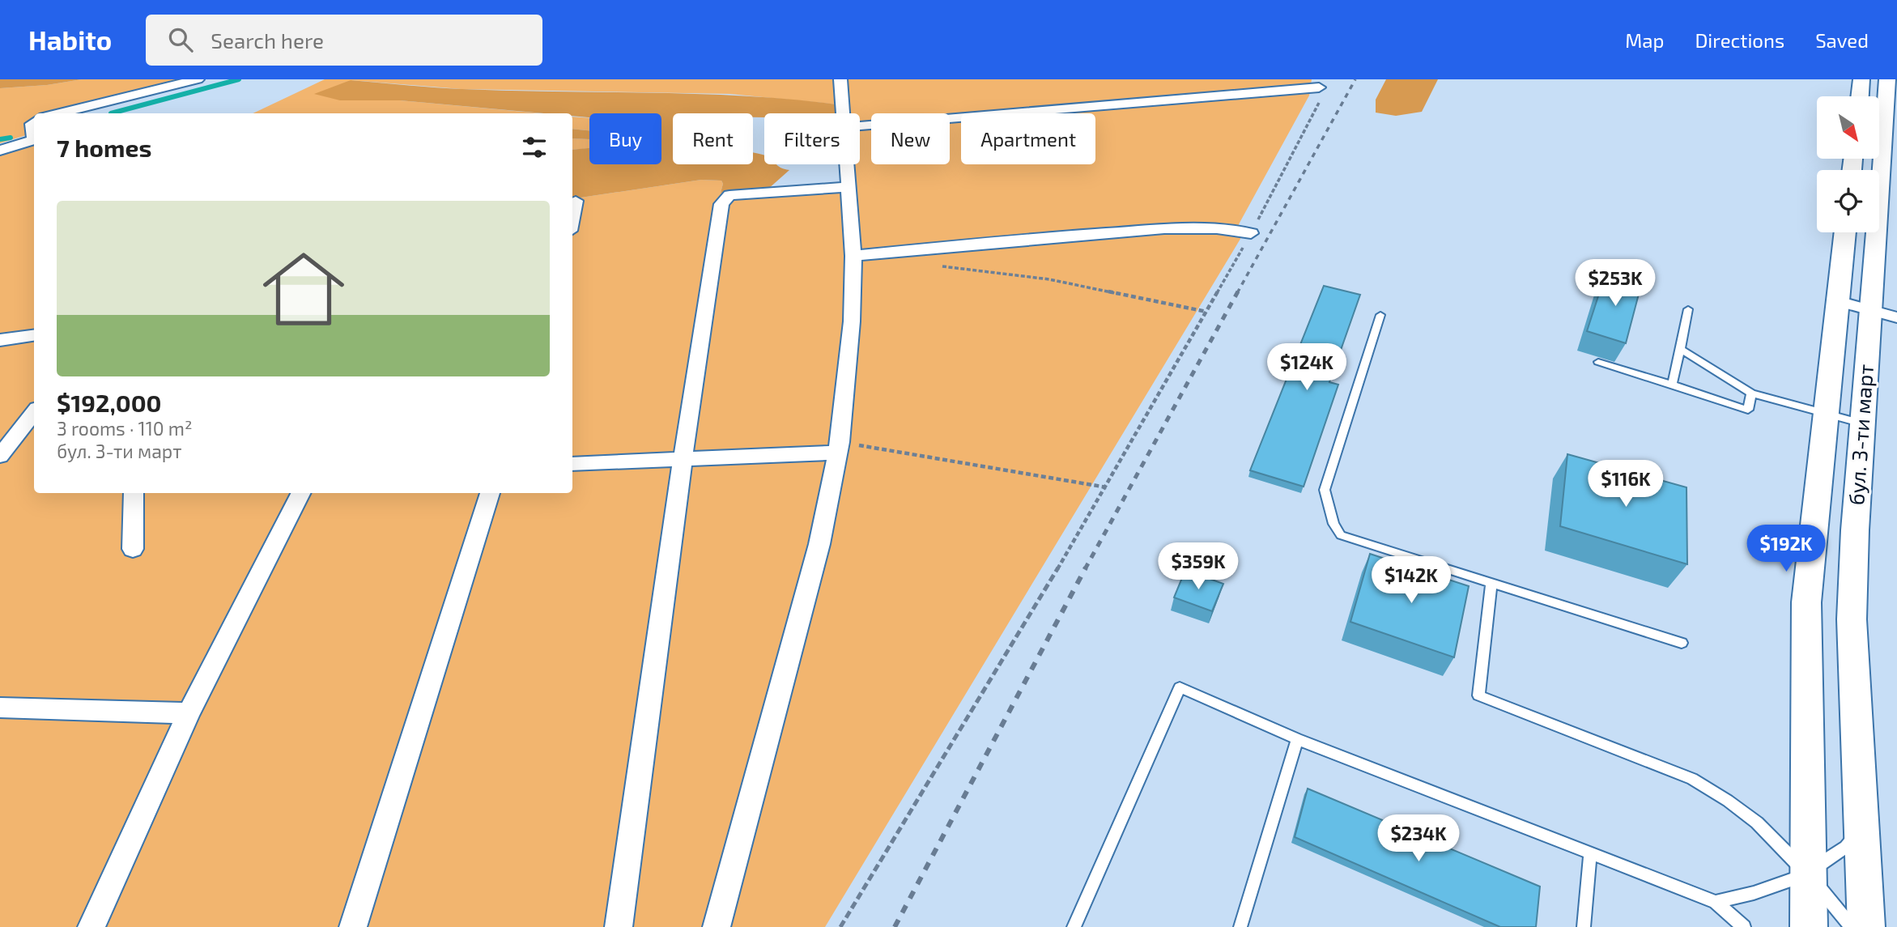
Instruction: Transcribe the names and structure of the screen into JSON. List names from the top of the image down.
{
  "streets": {
    "main road": ["бул. 3-ти март"]
  },
  "north": "bottom right",
  "page": {
    "header": "Habito",
    "search": "Search here",
    "nav": ["Map", "Directions", "Saved"],
    "chip": [
      "Buy",
      "Rent",
      "Filters",
      "New",
      "Apartment"
    ],
    "heading": "7 homes",
    "list": [
      {
        "name": "$192,000",
        "note": "3 rooms · 110 m² · бул. 3-ти март"
      }
    ],
    "price": [
      "$253K",
      "$124K",
      "$116K",
      "$192K",
      "$359K",
      "$142K",
      "$234K"
    ]
  }
}
